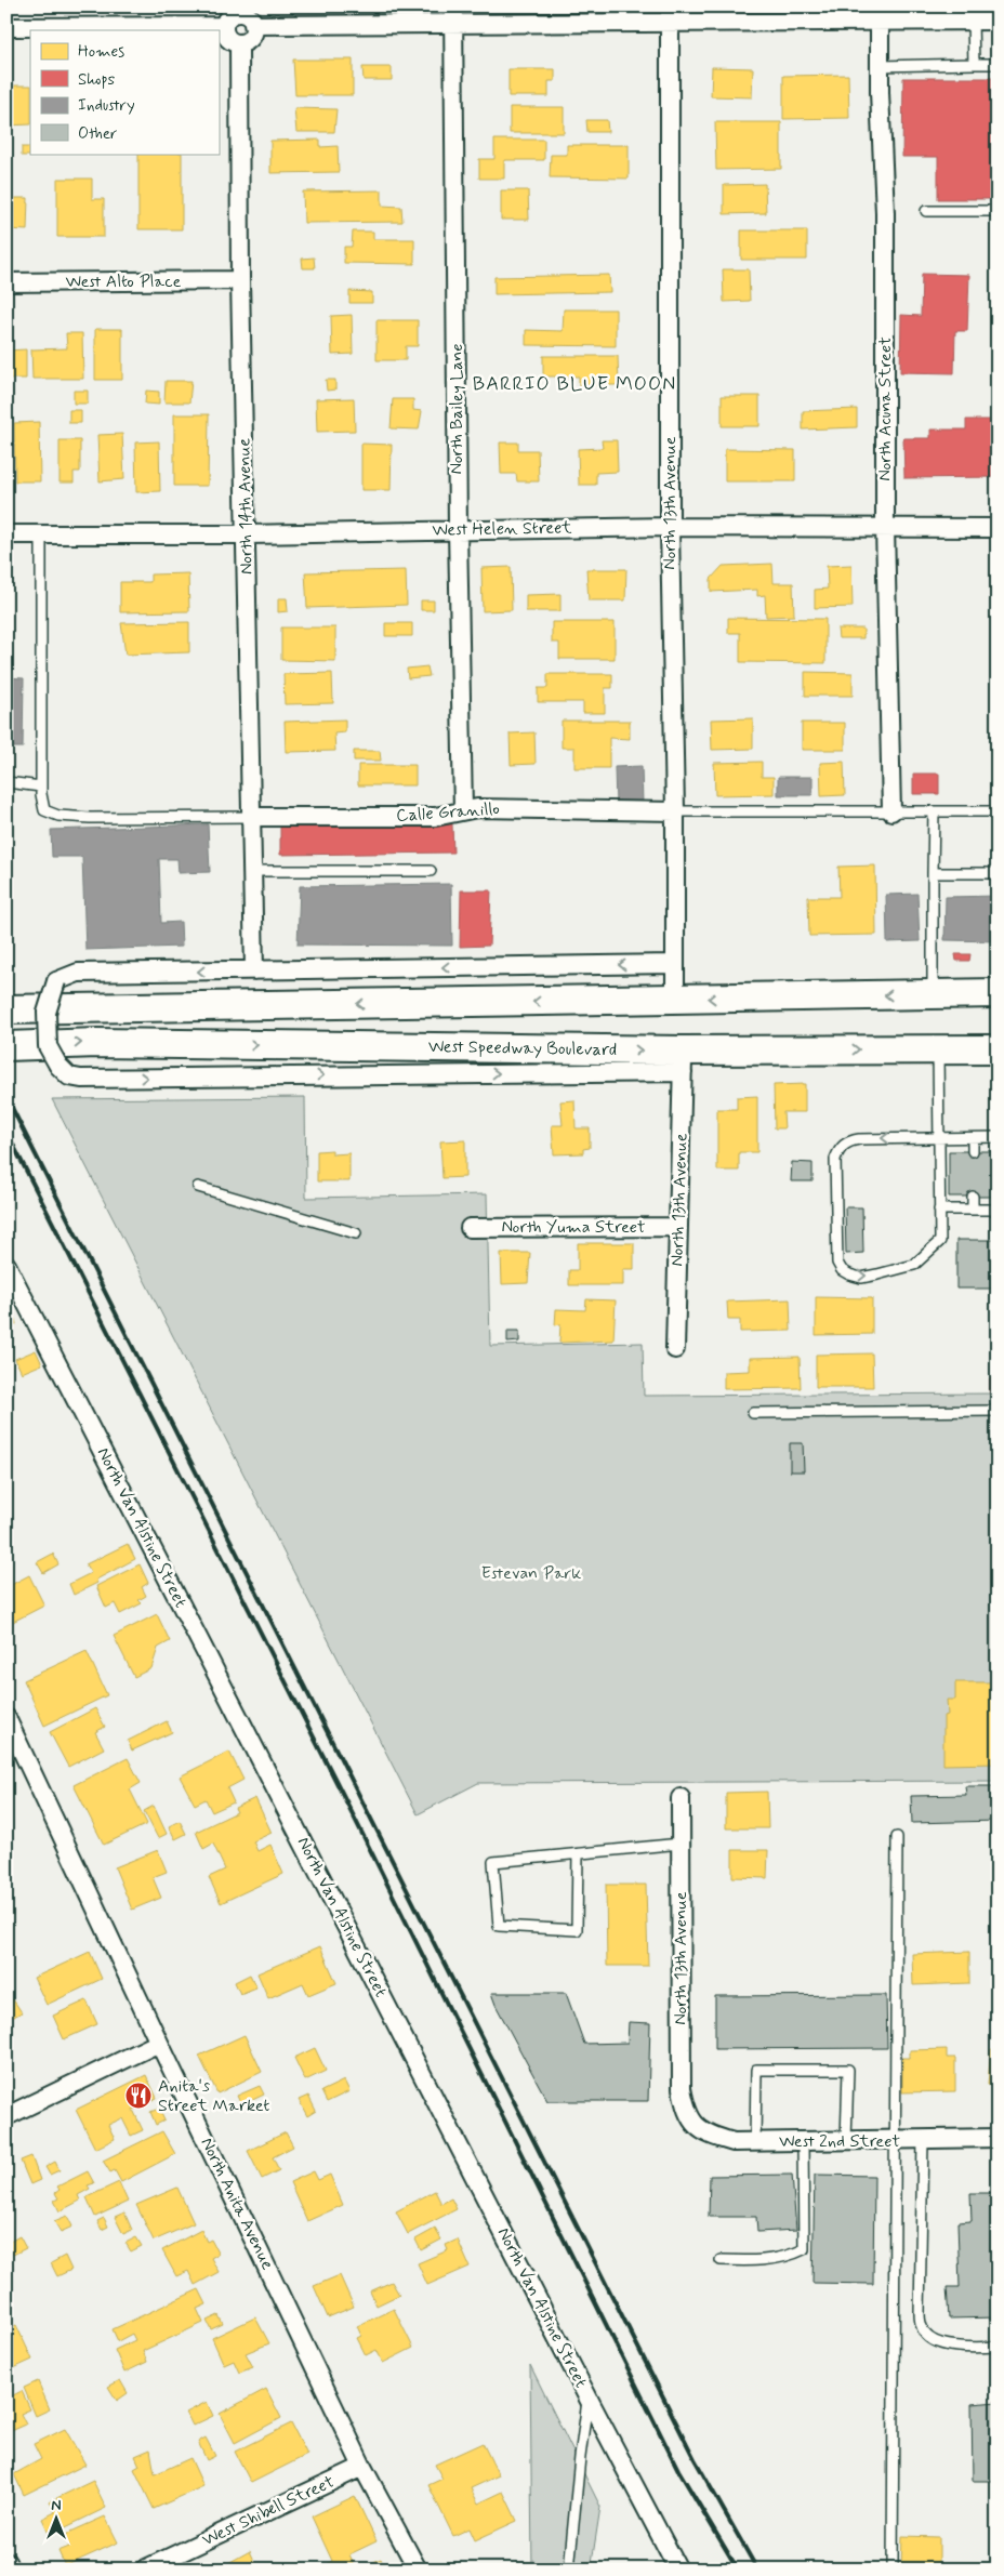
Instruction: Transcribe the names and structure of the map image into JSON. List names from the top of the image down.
{
  "streets": {
    "main road": ["West Speedway Boulevard"],
    "street": [
      "West Alto Place",
      "North Bailey Lane",
      "North Acuna Street",
      "North 13th Avenue",
      "North 14th Avenue",
      "West Helen Street",
      "Calle Granillo",
      "North Yuma Street",
      "North Van Alstine Street",
      "West 2nd Street",
      "North Anita Avenue",
      "West Shibell Street"
    ]
  },
  "crossings": [
    ["West Alto Place", "North 14th Avenue"],
    ["North Bailey Lane", "West Helen Street"],
    ["North Bailey Lane", "Calle Granillo"],
    ["North Acuna Street", "West Helen Street"],
    ["North 13th Avenue", "West Helen Street"],
    ["North 13th Avenue", "Calle Granillo"],
    ["North 13th Avenue", "West Speedway Boulevard"],
    ["North 13th Avenue", "North Yuma Street"],
    ["North 13th Avenue", "West 2nd Street"],
    ["North 14th Avenue", "West Helen Street"],
    ["North 14th Avenue", "Calle Granillo"],
    ["North 14th Avenue", "West Speedway Boulevard"],
    ["North Anita Avenue", "West Shibell Street"]
  ],
  "districts": ["BARRIO BLUE MOON"],
  "parks": ["Estevan Park"],
  "places": {
    "restaurant": ["Anita's Street Market"]
  },
  "legend": [
    "Homes",
    "Shops",
    "Industry",
    "Other"
  ],
  "north": "top"
}
